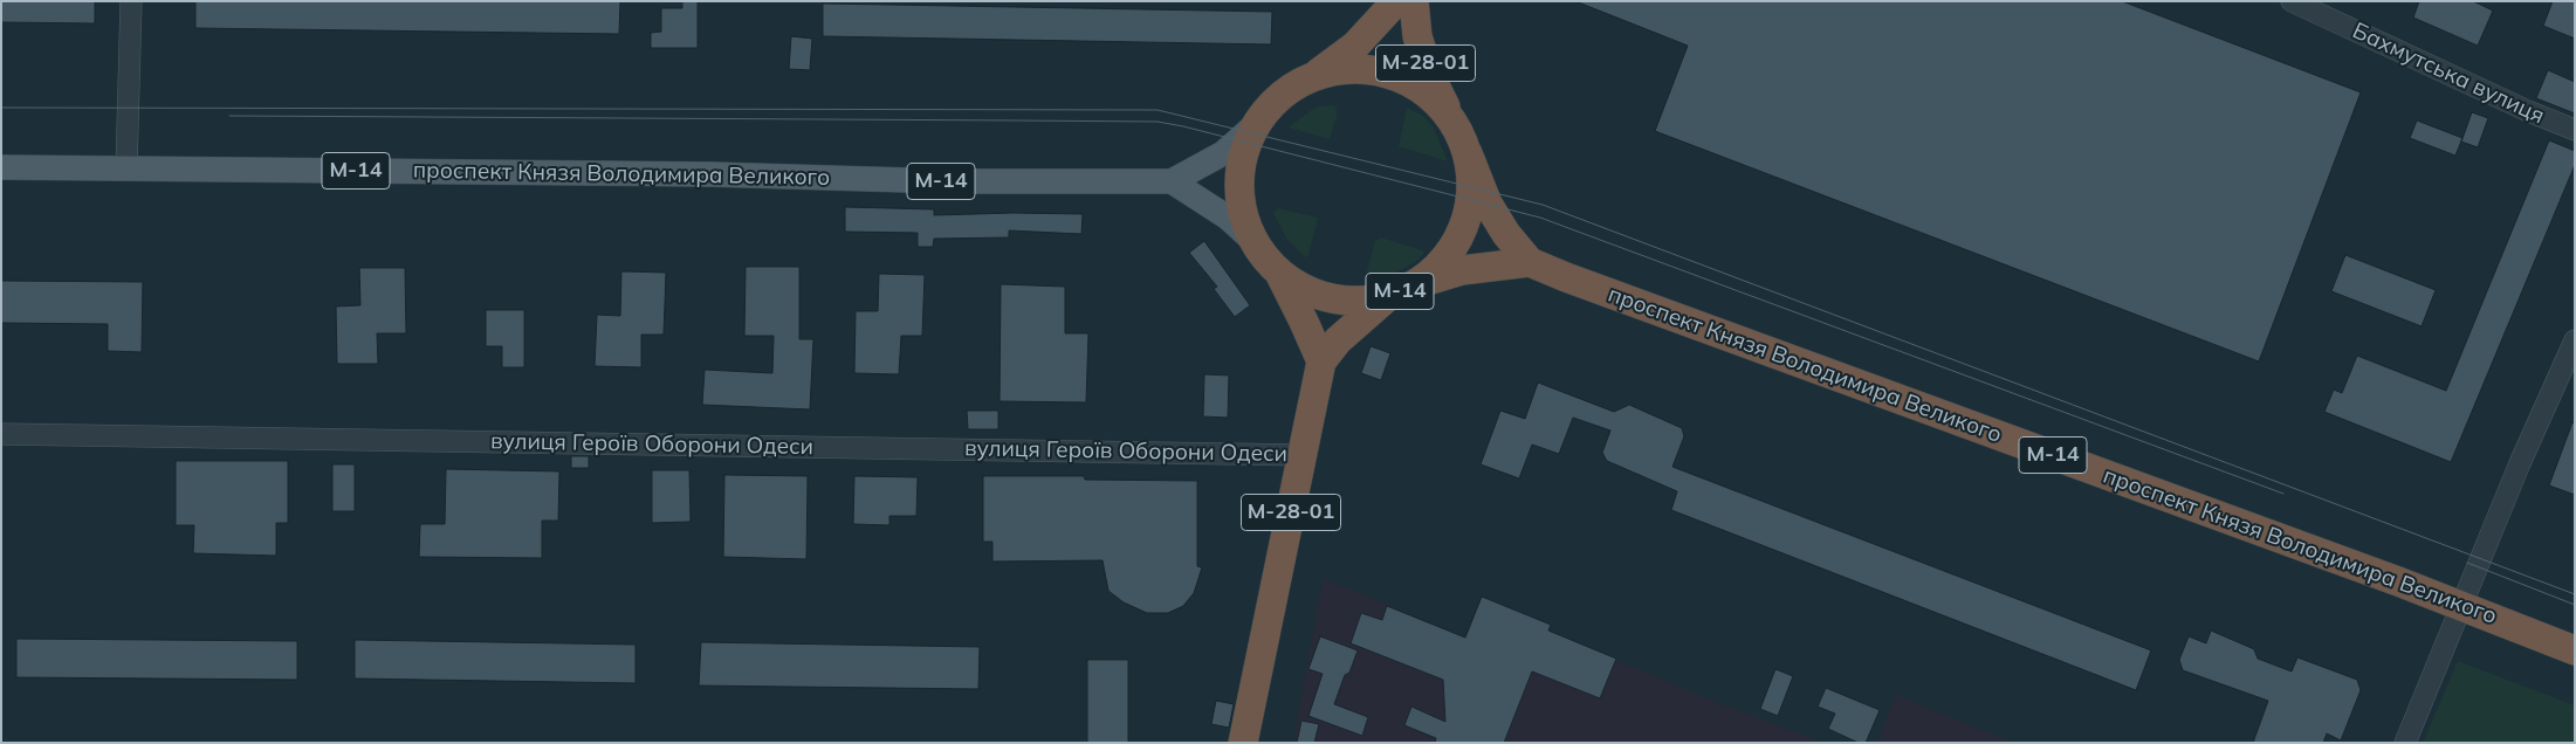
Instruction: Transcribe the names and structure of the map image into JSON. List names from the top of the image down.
{
  "streets": {
    "highway": ["М-28-01", "М-14", "проспект Князя Володимира Великого"],
    "street": ["Бахмутська вулиця", "вулиця Героїв Оборони Одеси"]
  },
  "crossings": [
    ["М-28-01", "М-14"],
    ["М-28-01", "вулиця Героїв Оборони Одеси"],
    ["М-14", "проспект Князя Володимира Великого"]
  ]
}
